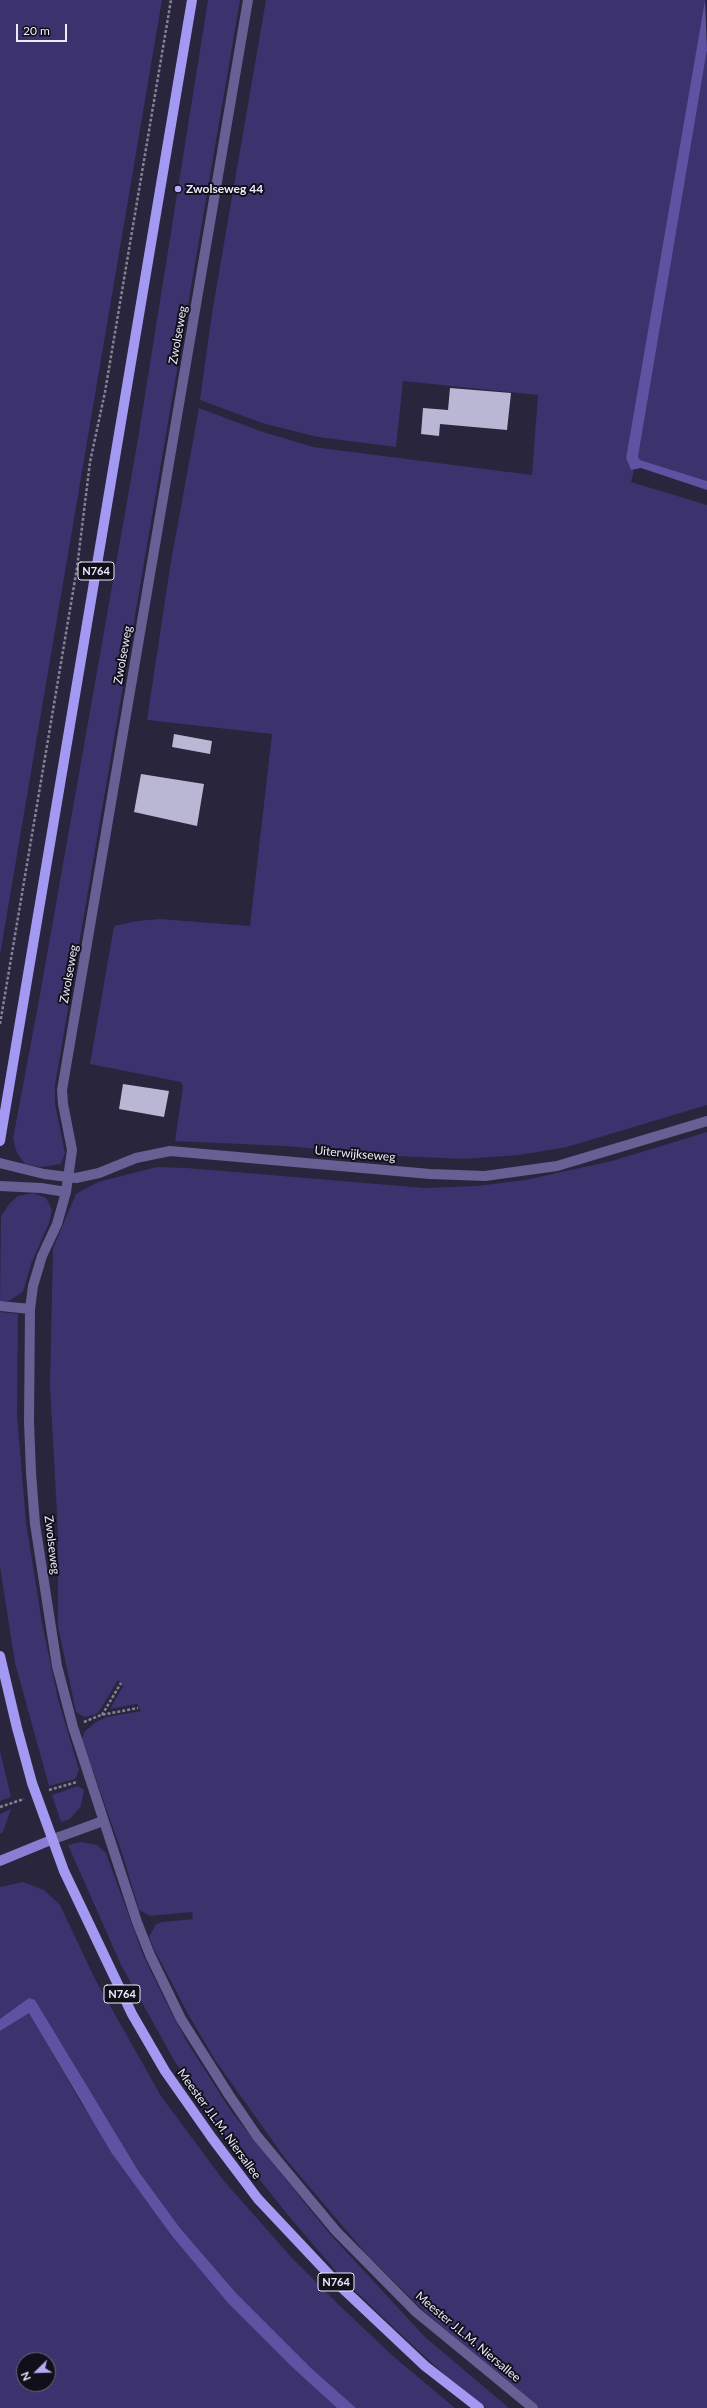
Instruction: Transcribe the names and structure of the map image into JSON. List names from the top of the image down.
{
  "streets": {
    "main road": ["N764", "Meester J.L.M. Niersallee"],
    "street": ["Zwolseweg", "Uiterwijkseweg"]
  },
  "crossings": [
    ["Zwolseweg", "Uiterwijkseweg"],
    ["Zwolseweg", "Meester J.L.M. Niersallee"],
    ["N764", "Meester J.L.M. Niersallee"]
  ],
  "places": ["Zwolseweg 44"],
  "scale_bar": "20 m",
  "north": "bottom left"
}
